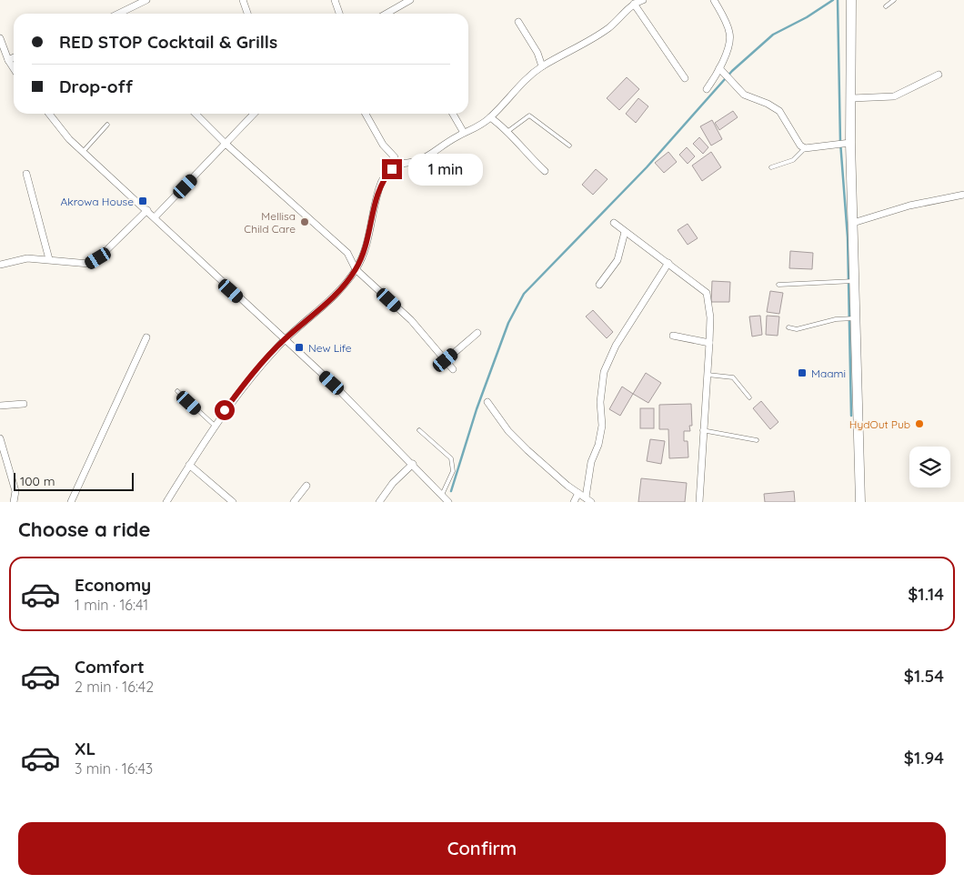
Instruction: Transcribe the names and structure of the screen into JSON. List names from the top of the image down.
{
  "places": {
    "transit": ["Akrowa House", "New Life", "Maami"],
    "other": ["Mellisa Child Care", "HydOut Pub"]
  },
  "scale_bar": "100 m",
  "page": {
    "banner": ["RED STOP Cocktail & Grills", "Drop-off"],
    "bubble": "1 min",
    "scale": "100 m",
    "heading": "Choose a ride",
    "list": [
      {
        "name": "Economy",
        "note": "1 min · 16:41",
        "value": "$1.14"
      },
      {
        "name": "Comfort",
        "note": "2 min · 16:42",
        "value": "$1.54"
      },
      {
        "name": "XL",
        "note": "3 min · 16:43",
        "value": "$1.94"
      }
    ],
    "buttons": "Confirm"
  }
}
